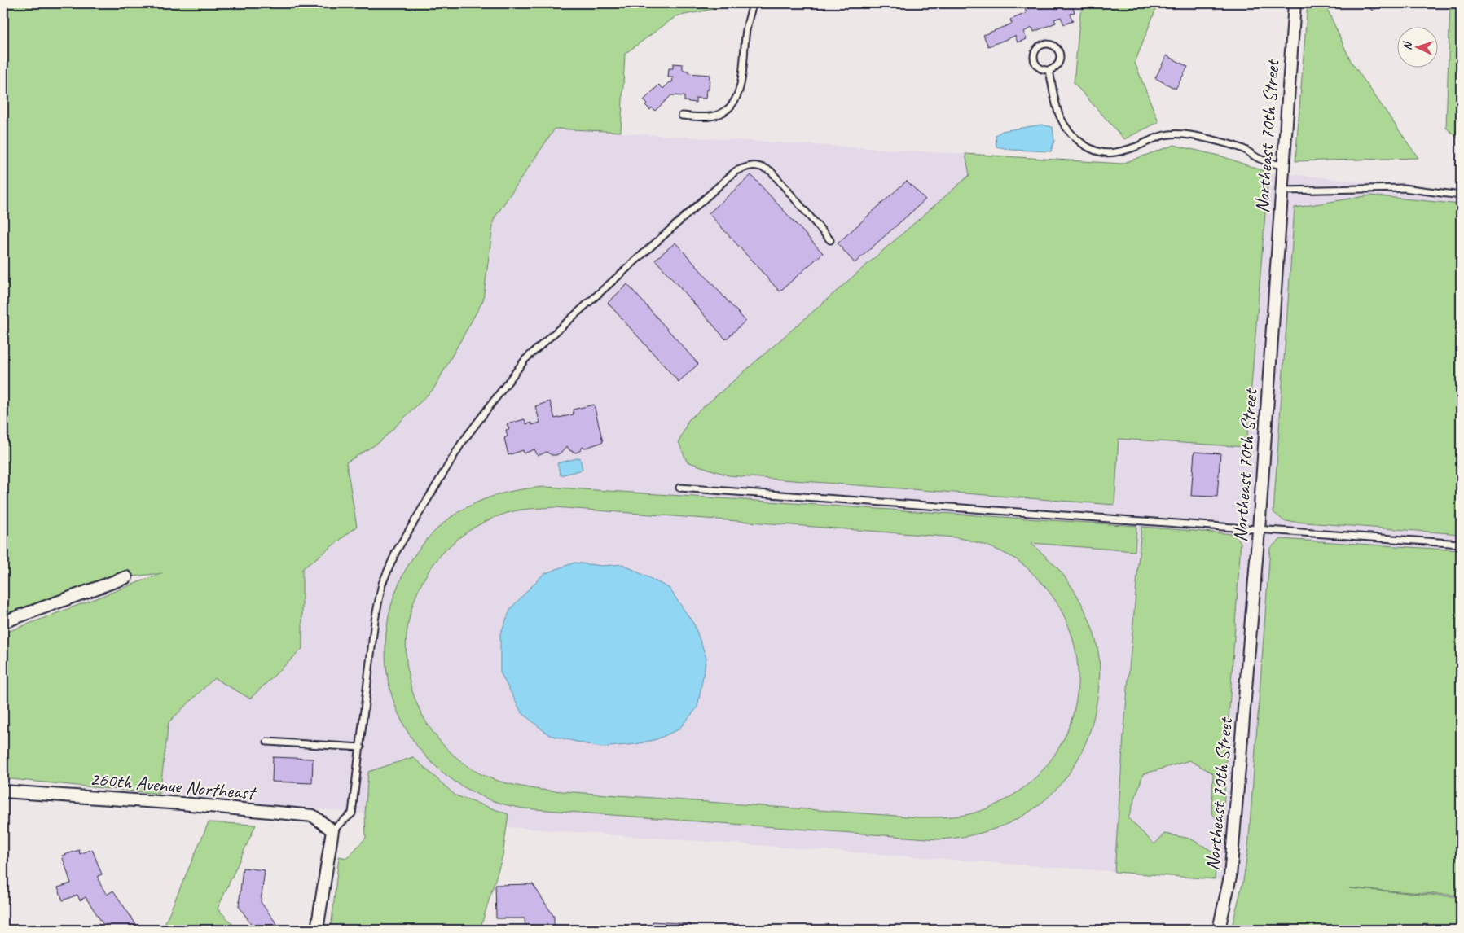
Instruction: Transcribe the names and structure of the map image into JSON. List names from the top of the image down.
{
  "streets": {
    "street": ["Northeast 70th Street", "260th Avenue Northeast"]
  },
  "north": "left"
}
